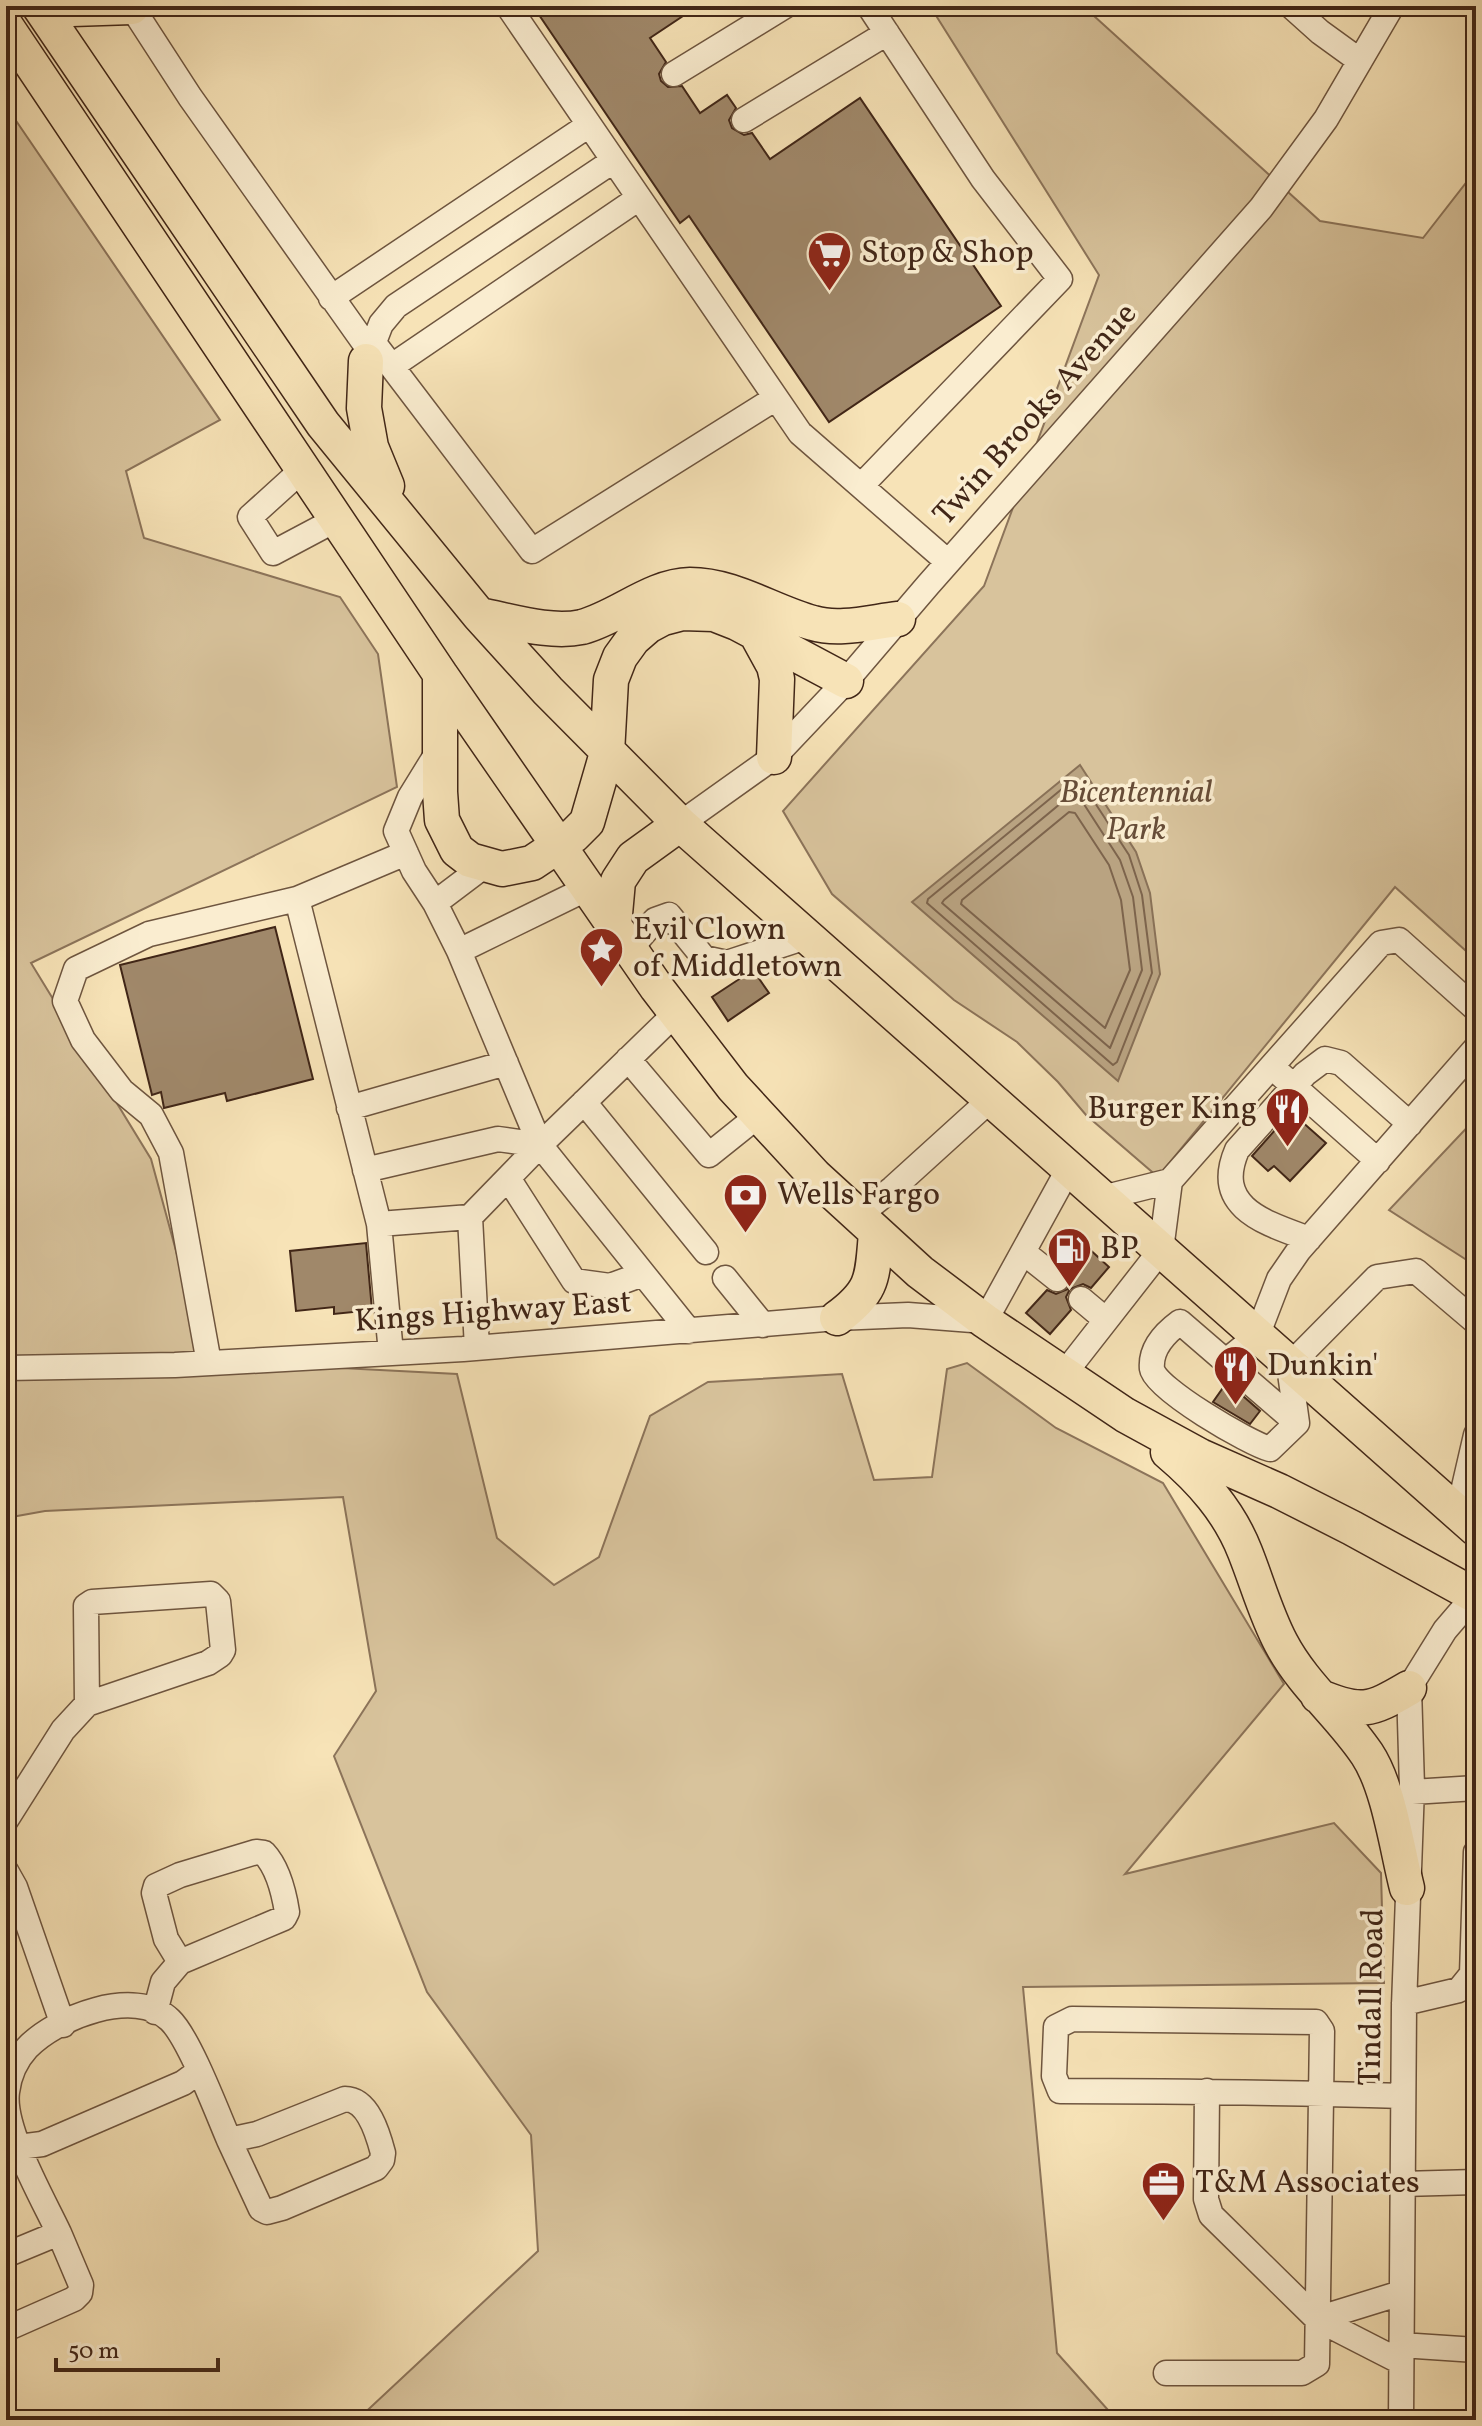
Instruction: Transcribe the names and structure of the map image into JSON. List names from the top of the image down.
{
  "streets": {
    "street": ["Twin Brooks Avenue", "Kings Highway East", "Tindall Road"]
  },
  "parks": ["Bicentennial Park"],
  "places": {
    "supermarket": ["Stop & Shop"],
    "place": ["Evil Clown of Middletown"],
    "restaurant": ["Burger King", "Dunkin'"],
    "bank": ["Wells Fargo"],
    "fuel station": ["BP"],
    "office": ["T&M Associates"]
  },
  "scale_bar": "50 m"
}
